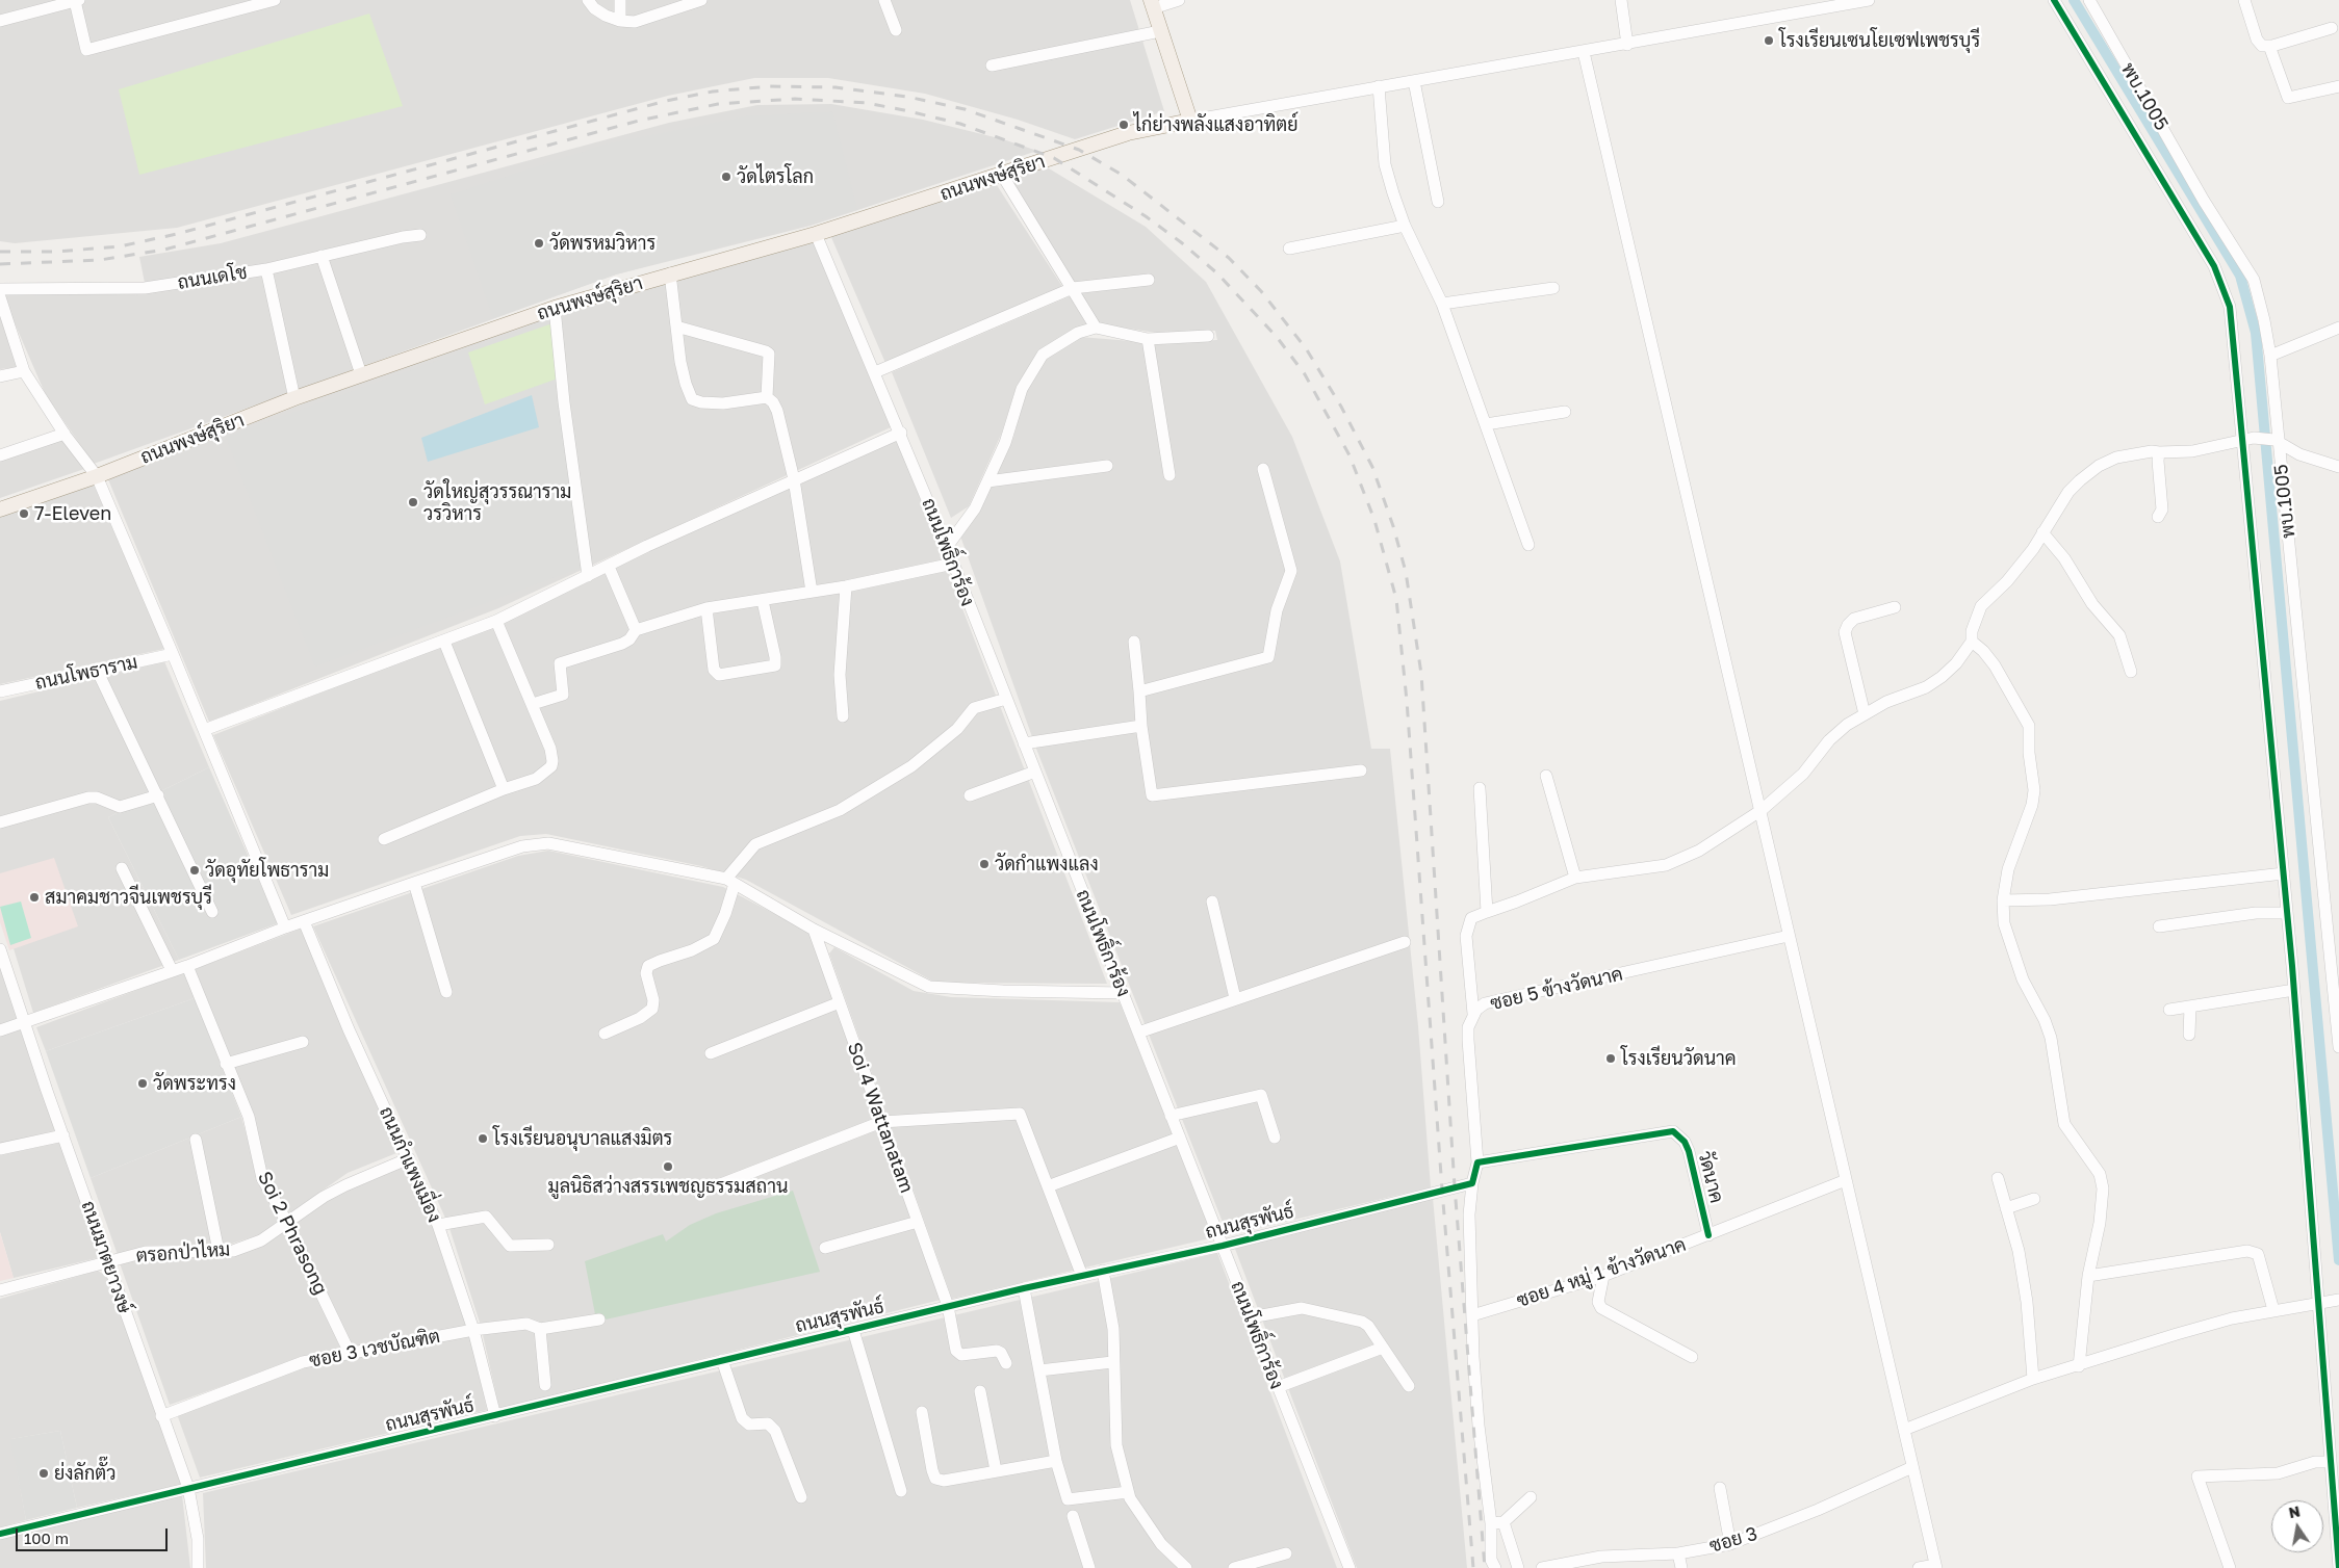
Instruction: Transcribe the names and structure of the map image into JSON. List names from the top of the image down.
{
  "streets": {
    "main road": ["ถนนพงษ์สุริยา"],
    "street": [
      "พบ.1005",
      "ถนนเดโช",
      "ถนนโพธิ์การ้อง",
      "ถนนโพธาราม",
      "ซอย 5 ข้างวัดนาค",
      "Soi 4 Wattanatam",
      "ถนนกำแพงเมี่อง",
      "วัดนาค",
      "ถนนสุรพันธ์",
      "Soi 2 Phrasong",
      "ตรอกป่าไหม",
      "ถนนมาตยาวงษ์",
      "ซอย 4 หมู่ 1 ข้างวัดนาค",
      "ซอย 3 เวชบัณฑิต",
      "ซอย 3"
    ]
  },
  "crossings": [
    ["ถนนพงษ์สุริยา", "ถนนโพธิ์การ้อง"],
    ["ถนนโพธิ์การ้อง", "ถนนสุรพันธ์"],
    ["ซอย 5 ข้างวัดนาค", "วัดนาค"],
    ["Soi 4 Wattanatam", "ถนนสุรพันธ์"],
    ["ถนนกำแพงเมี่อง", "ถนนสุรพันธ์"],
    ["ถนนกำแพงเมี่อง", "ตรอกป่าไหม"],
    ["ถนนกำแพงเมี่อง", "ซอย 3 เวชบัณฑิต"],
    ["วัดนาค", "ซอย 4 หมู่ 1 ข้างวัดนาค"],
    ["ถนนสุรพันธ์", "ถนนมาตยาวงษ์"],
    ["Soi 2 Phrasong", "ตรอกป่าไหม"],
    ["Soi 2 Phrasong", "ซอย 3 เวชบัณฑิต"],
    ["ตรอกป่าไหม", "ถนนมาตยาวงษ์"],
    ["ถนนมาตยาวงษ์", "ซอย 3 เวชบัณฑิต"]
  ],
  "places": [
    "โรงเรียนเซนโยเซฟเพชรบุรี",
    "ไก่ย่างพลังแสงอาทิตย์",
    "วัดไตรโลก",
    "วัดพรหมวิหาร",
    "วัดใหญ่สุวรรณาราม วรวิหาร",
    "7-Eleven",
    "วัดกำแพงแลง",
    "วัดอุทัยโพธาราม",
    "สมาคมชาวจีนเพชรบุรี",
    "โรงเรียนวัดนาค",
    "วัดพระทรง",
    "โรงเรียนอนุบาลแสงมิตร",
    "มูลนิธิสว่างสรรเพชญธรรมสถาน",
    "ย่งลักตั๊ว"
  ],
  "scale_bar": "100 m",
  "north": "top"
}
